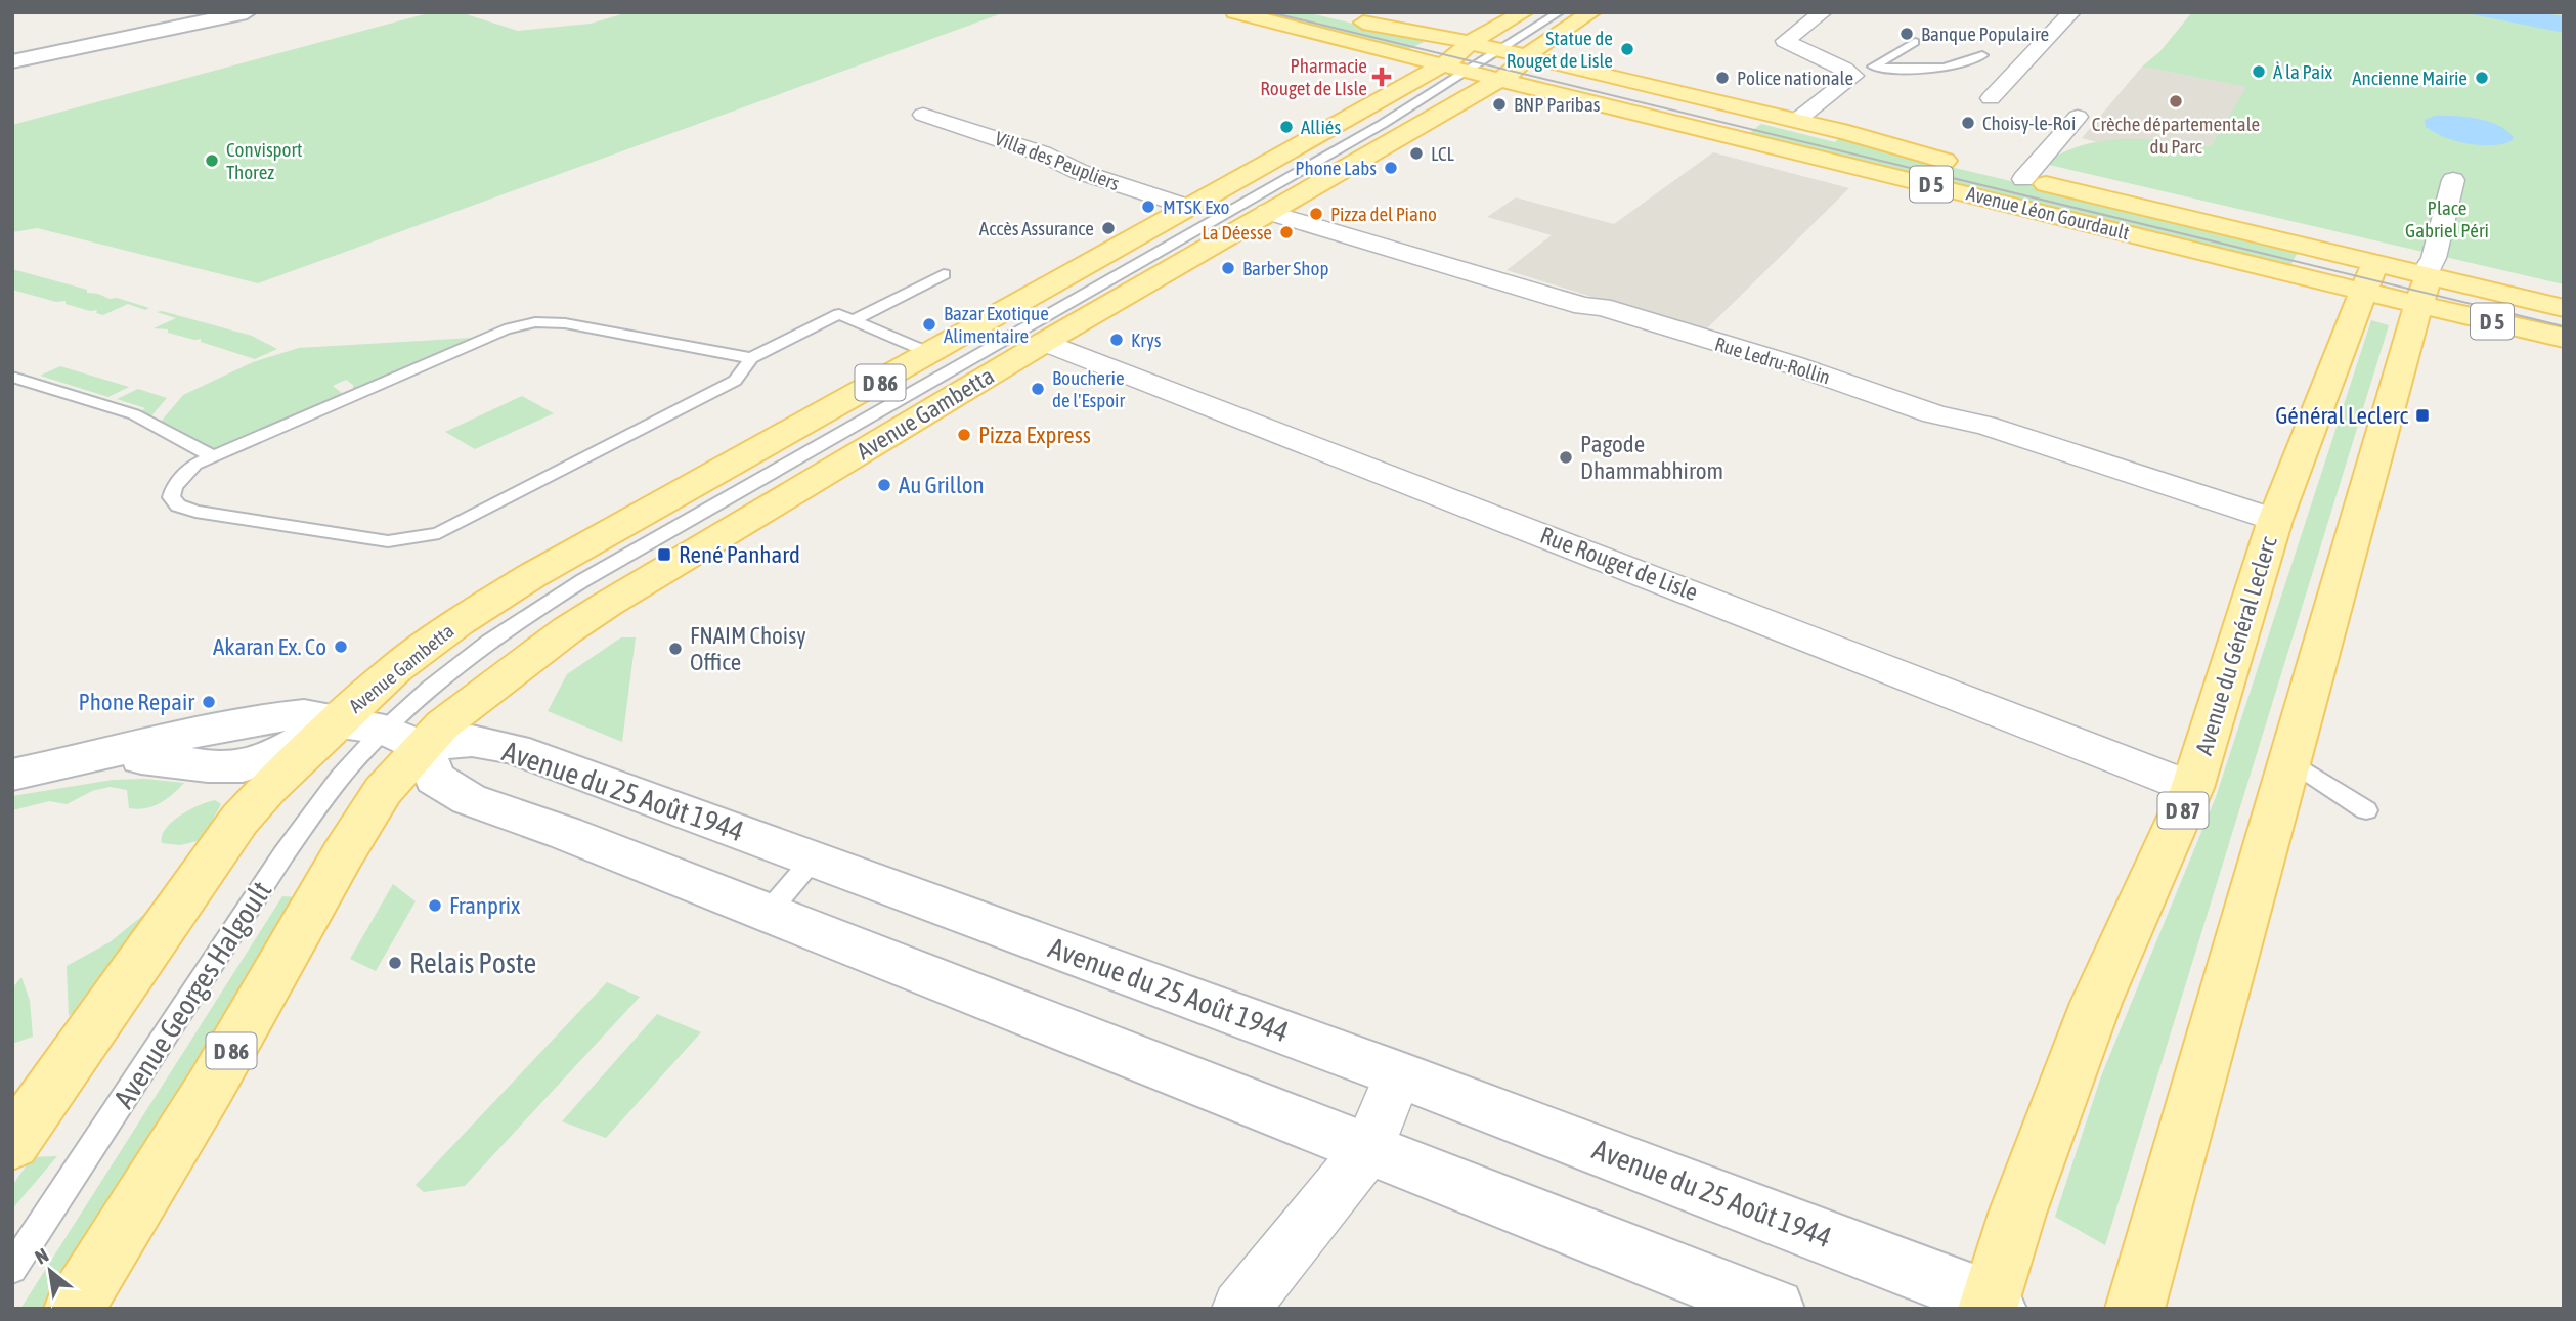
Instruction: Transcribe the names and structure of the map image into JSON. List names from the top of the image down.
{
  "streets": {
    "main road": [
      "D 5",
      "Avenue Léon Gourdault",
      "D 86",
      "Avenue Gambetta",
      "Avenue du Général Leclerc",
      "Avenue du 25 Août 1944",
      "D 87"
    ],
    "street": ["Villa des Peupliers", "Rue Ledru-Rollin", "Rue Rouget de Lisle"],
    "lane": ["Avenue Georges Halgoult"]
  },
  "crossings": [
    ["Villa des Peupliers", "Avenue Gambetta"],
    ["D 5", "Avenue Léon Gourdault"],
    ["D 5", "D 86"],
    ["D 5", "Avenue Gambetta"],
    ["Avenue Léon Gourdault", "D 86"],
    ["Avenue Léon Gourdault", "Avenue Gambetta"],
    ["Avenue Léon Gourdault", "Avenue du Général Leclerc"],
    ["Rue Ledru-Rollin", "Avenue Gambetta"],
    ["Rue Ledru-Rollin", "Avenue du Général Leclerc"],
    ["D 86", "Avenue Gambetta"],
    ["Avenue Gambetta", "Rue Rouget de Lisle"],
    ["Avenue Gambetta", "Avenue du 25 Août 1944"],
    ["Avenue Gambetta", "Avenue Georges Halgoult"],
    ["Rue Rouget de Lisle", "Avenue du Général Leclerc"],
    ["Avenue du Général Leclerc", "Avenue du 25 Août 1944"]
  ],
  "parks": ["Place Gabriel Péri"],
  "places": {
    "other": [
      "Banque Populaire",
      "Statue de Rouget de Lisle",
      "À la Paix",
      "Police nationale",
      "Ancienne Mairie",
      "Crèche départementale du Parc",
      "BNP Paribas",
      "Choisy-le-Roi",
      "Alliés",
      "LCL",
      "Convisport Thorez",
      "Phone Labs",
      "MTSK Exo",
      "Pizza del Piano",
      "Accès Assurance",
      "La Déesse",
      "Barber Shop",
      "Bazar Exotique Alimentaire",
      "Krys",
      "Boucherie de l'Espoir",
      "Pizza Express",
      "Pagode Dhammabhirom",
      "Au Grillon",
      "Akaran Ex. Co",
      "FNAIM Choisy Office",
      "Phone Repair",
      "Franprix",
      "Relais Poste"
    ],
    "health": ["Pharmacie Rouget de LIsle"],
    "transit": ["Général Leclerc", "René Panhard"]
  },
  "north": "top left"
}
